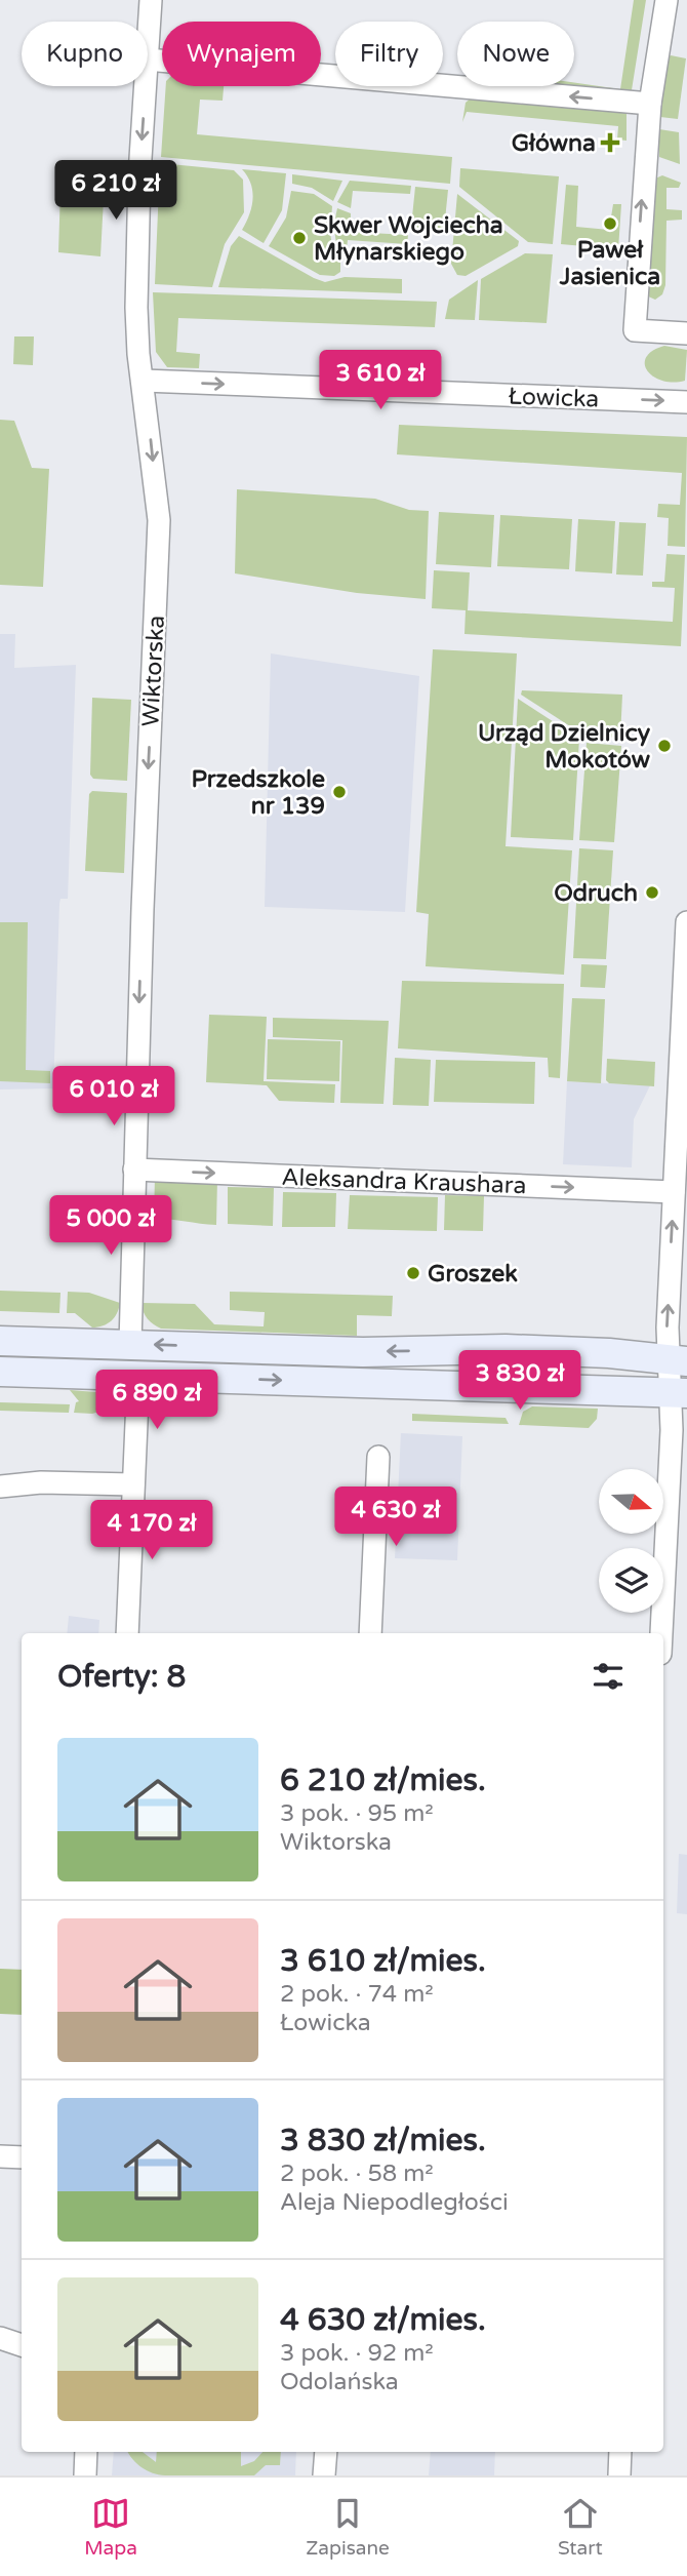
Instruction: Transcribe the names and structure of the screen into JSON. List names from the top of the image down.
{
  "streets": {
    "street": ["Łowicka", "Wiktorska", "Aleksandra Kraushara"]
  },
  "crossings": [
    ["Łowicka", "Wiktorska"],
    ["Wiktorska", "Aleksandra Kraushara"]
  ],
  "one_way": ["Łowicka", "Wiktorska", "Aleksandra Kraushara"],
  "places": {
    "health": ["Główna"],
    "other": [
      "Paweł Jasienica",
      "Skwer Wojciecha Młynarskiego",
      "Urząd Dzielnicy Mokotów",
      "Przedszkole nr 139",
      "Odruch",
      "Groszek"
    ]
  },
  "north": "right",
  "page": {
    "chip": [
      "Kupno",
      "Wynajem",
      "Filtry",
      "Nowe"
    ],
    "price": [
      "6 210 zł",
      "3 610 zł",
      "6 010 zł",
      "5 000 zł",
      "3 830 zł",
      "6 890 zł",
      "4 630 zł",
      "4 170 zł"
    ],
    "heading": "Oferty: 8",
    "list": [
      {
        "name": "6 210 zł/mies.",
        "note": "3 pok. · 95 m² · Wiktorska"
      },
      {
        "name": "3 610 zł/mies.",
        "note": "2 pok. · 74 m² · Łowicka"
      },
      {
        "name": "3 830 zł/mies.",
        "note": "2 pok. · 58 m² · Aleja Niepodległości"
      },
      {
        "name": "4 630 zł/mies.",
        "note": "3 pok. · 92 m² · Odolańska"
      }
    ],
    "tabs": ["Mapa", "Zapisane", "Start"]
  }
}
